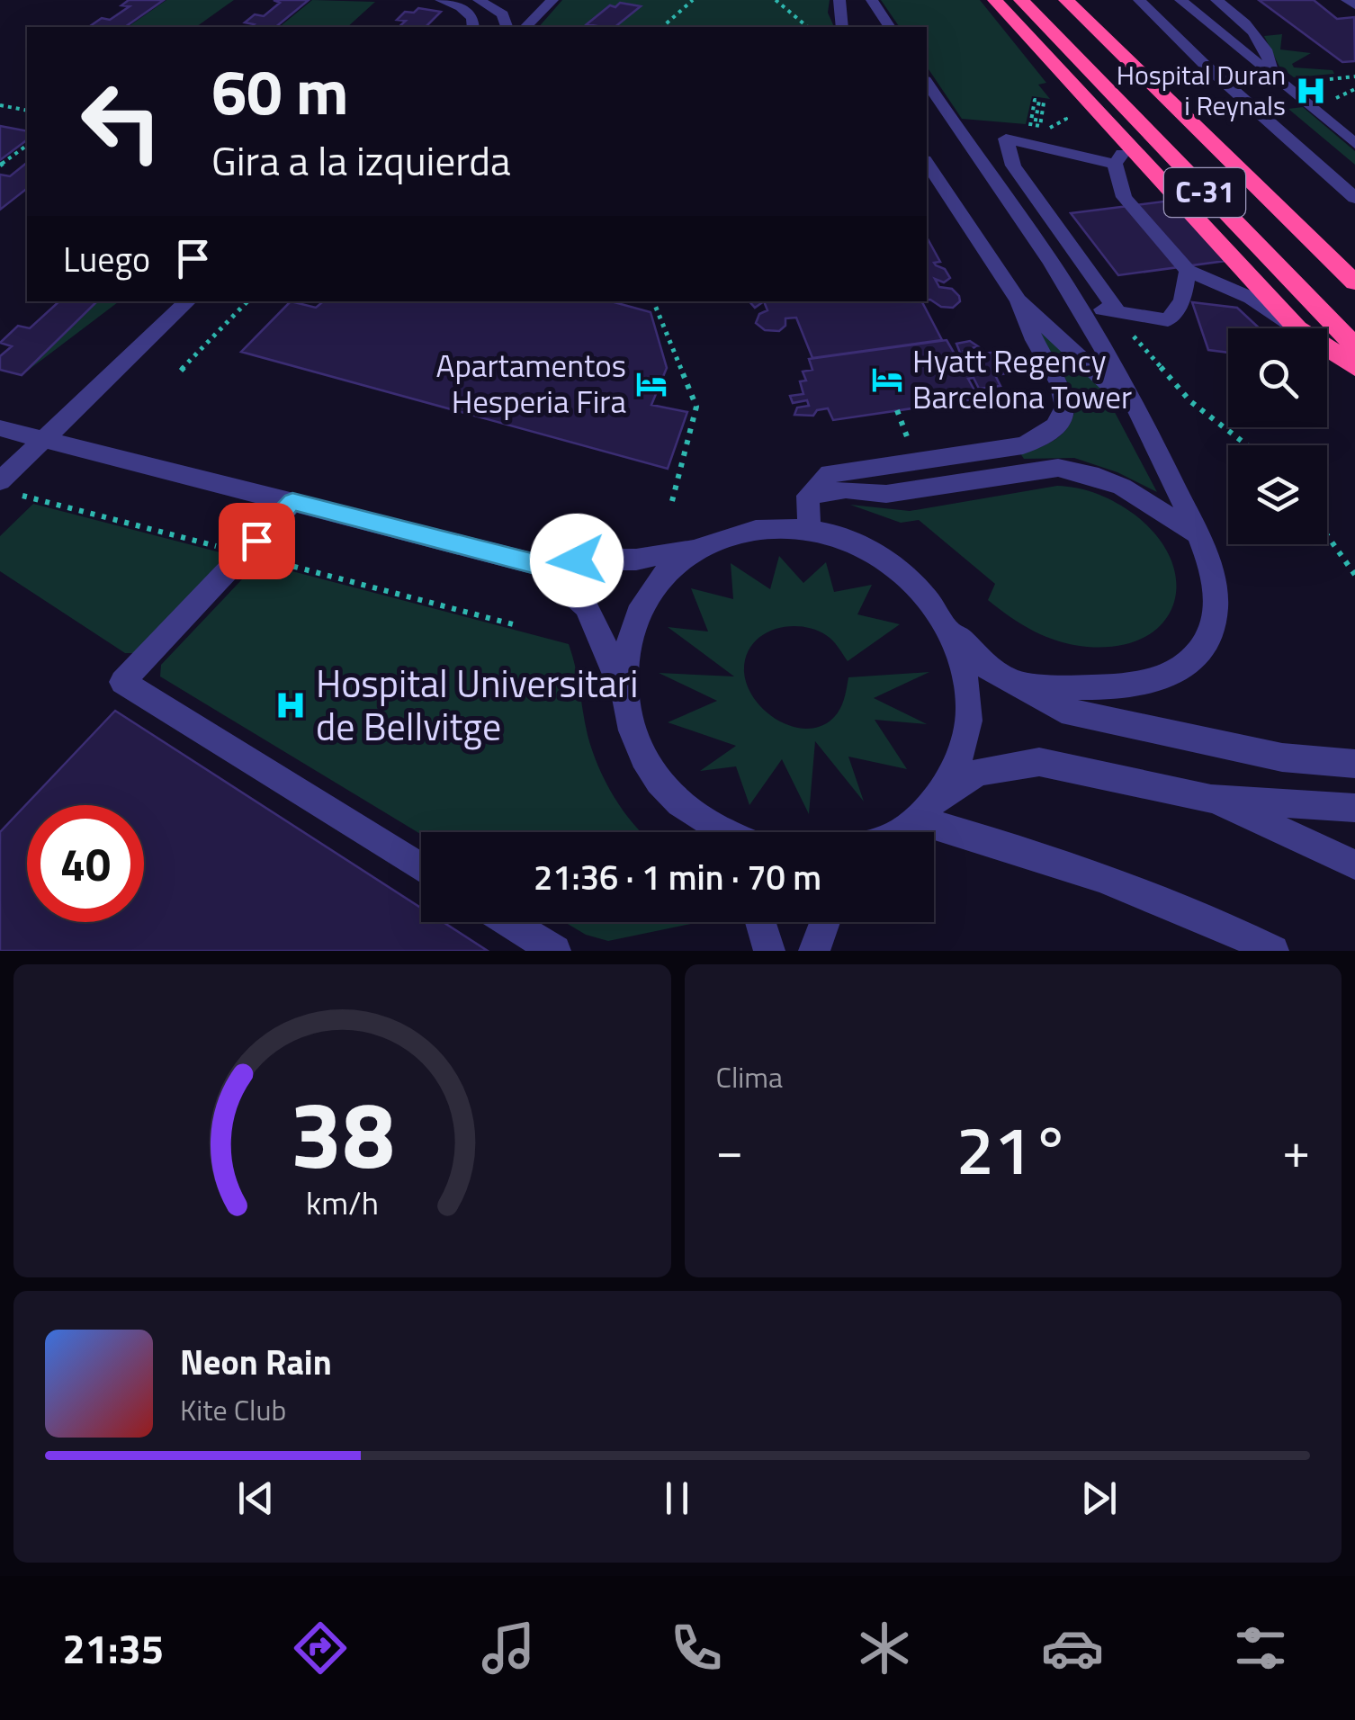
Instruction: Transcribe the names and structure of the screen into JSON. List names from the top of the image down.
{
  "streets": {
    "highway": ["C-31"]
  },
  "places": {
    "hospital": ["Hospital Duran i Reynals", "Hospital Universitari de Bellvitge"],
    "hotel": ["Hyatt Regency Barcelona Tower", "Apartamentos Hesperia Fira"]
  },
  "page": {
    "turn": ["60 m", "Gira a la izquierda"],
    "then": "Luego",
    "limit": "40",
    "trip": "21:36 · 1 min · 70 m",
    "tile": "Clima",
    "heat": ["−", "21°", "+"],
    "song": ["Neon Rain", "Kite Club"],
    "tabs": "21:35",
    "gauge": ["38", "km/h"]
  }
}
